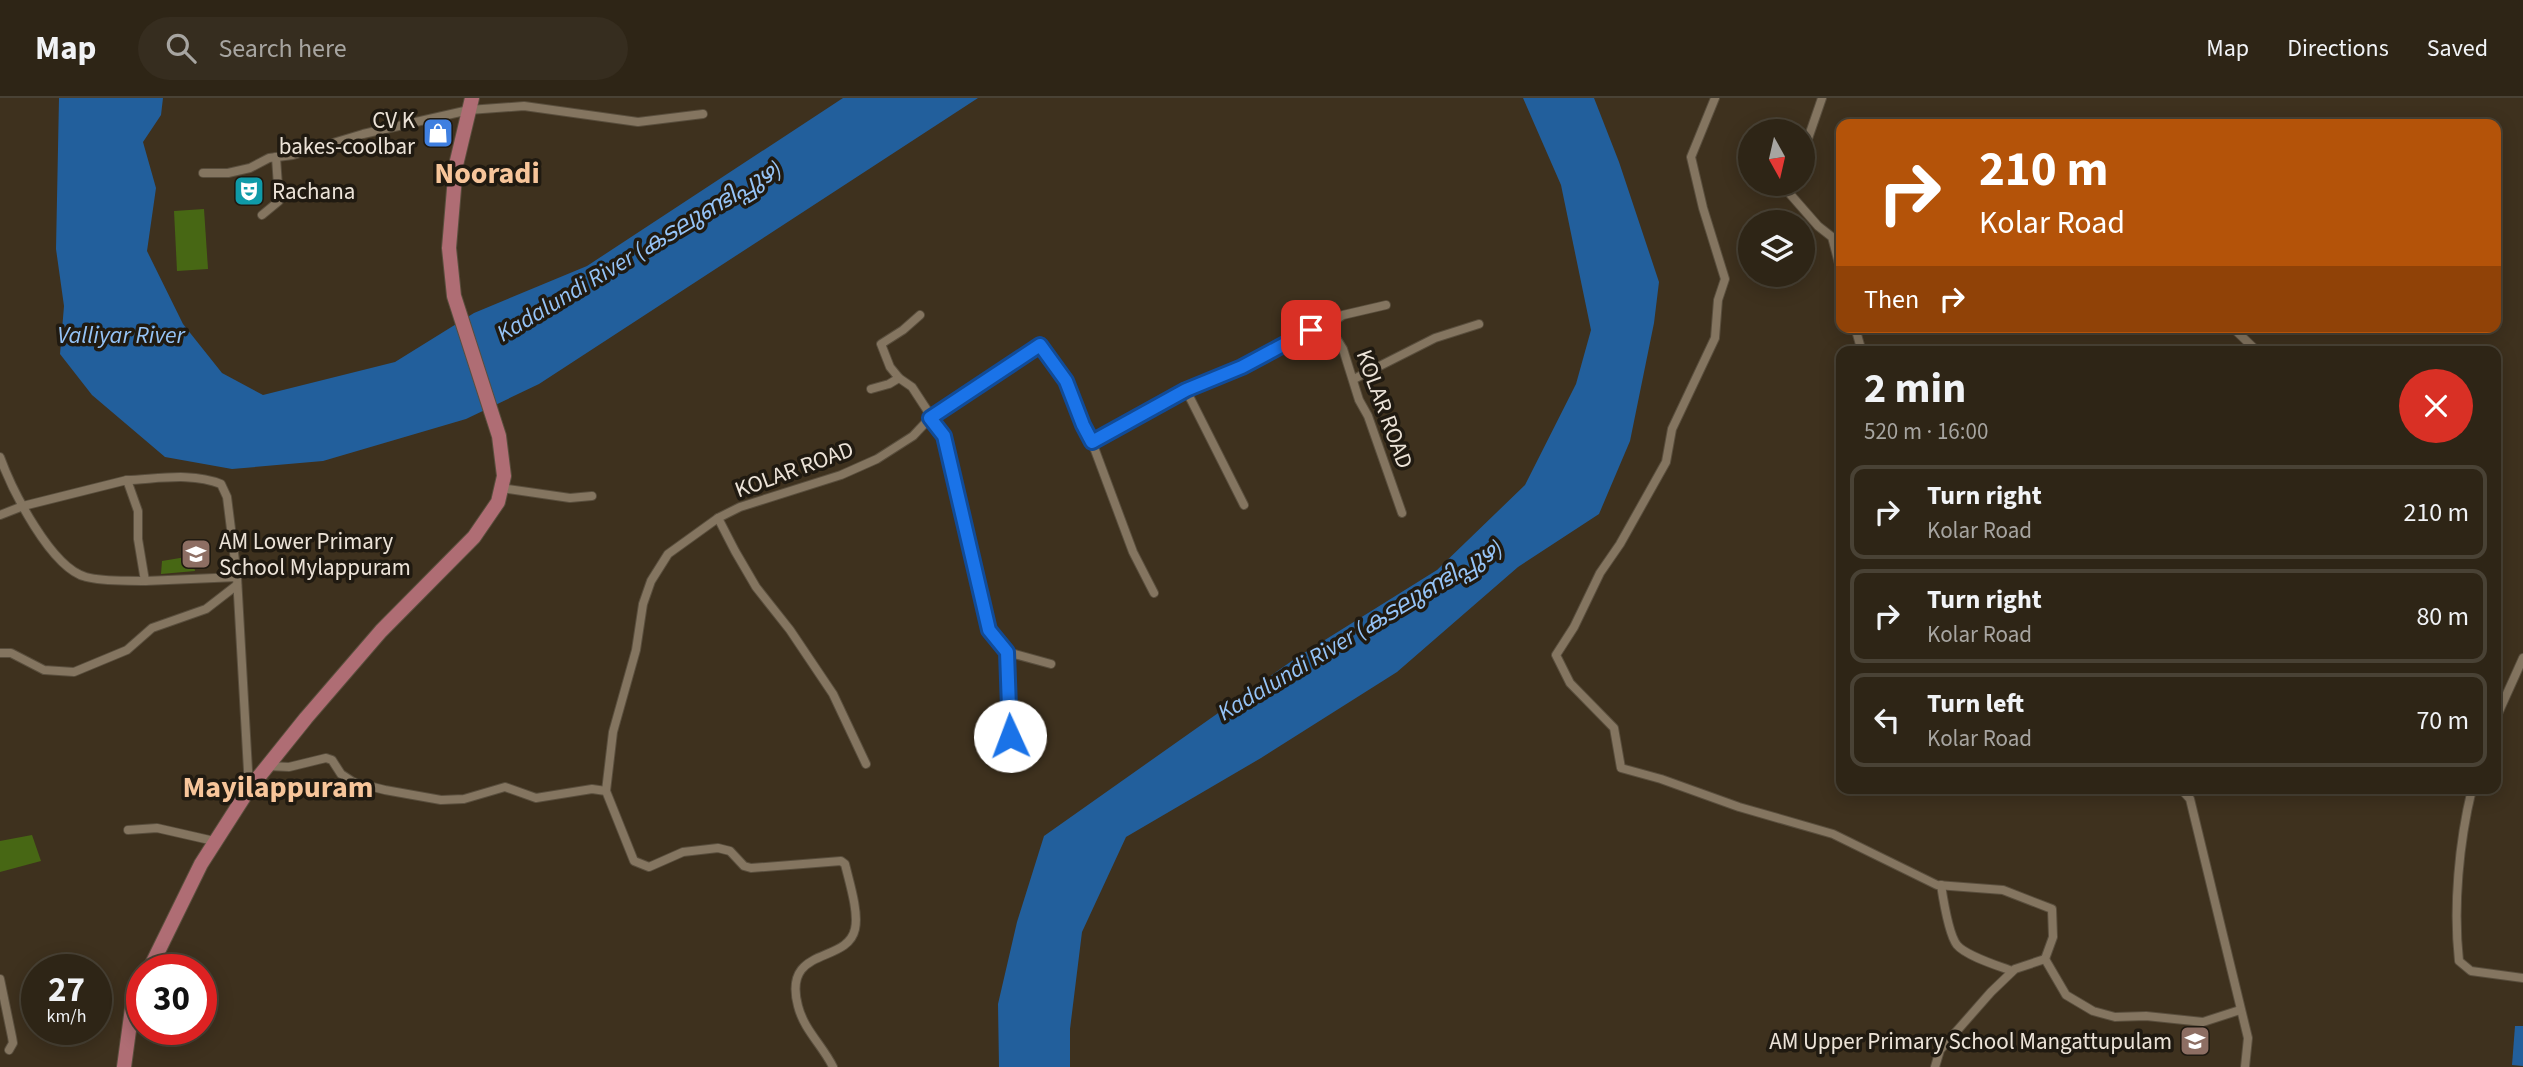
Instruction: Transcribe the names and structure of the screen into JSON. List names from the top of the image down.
{
  "streets": {
    "street": ["KOLAR ROAD"]
  },
  "districts": ["Nooradi", "Mayilappuram"],
  "water": ["Kadalundi River (കടലുണ്ടിപ്പുഴ)", "Valliyar River"],
  "places": {
    "shop": ["CV K bakes-coolbar"],
    "theatre": ["Rachana"],
    "school or university": ["AM Lower Primary School Mylappuram", "AM Upper Primary School Mangattupulam"]
  },
  "north": "bottom",
  "page": {
    "header": "Map",
    "search": "Search here",
    "nav": ["Map", "Directions", "Saved"],
    "turn": ["210 m", "Kolar Road"],
    "then": "Then",
    "heading": ["2 min", "520 m · 16:00"],
    "list": [
      {
        "name": "Turn right",
        "note": "Kolar Road",
        "value": "210 m"
      },
      {
        "name": "Turn right",
        "note": "Kolar Road",
        "value": "80 m"
      },
      {
        "name": "Turn left",
        "note": "Kolar Road",
        "value": "70 m"
      }
    ],
    "speed": "27 km/h",
    "limit": "30"
  }
}
